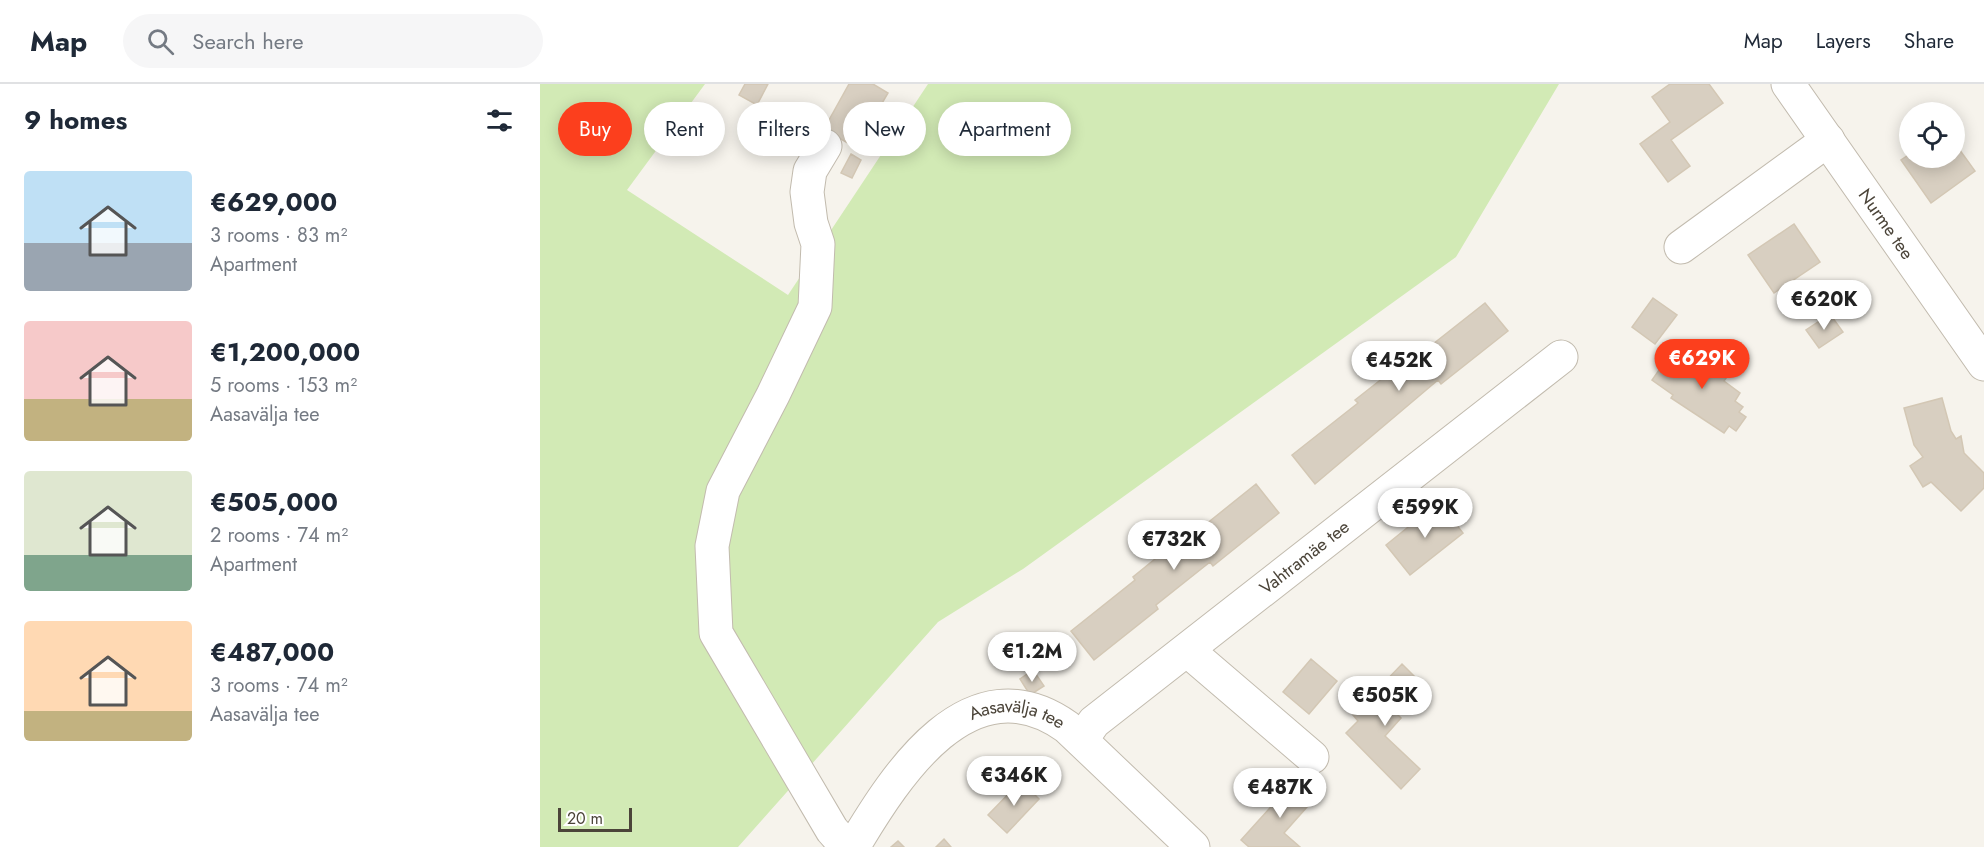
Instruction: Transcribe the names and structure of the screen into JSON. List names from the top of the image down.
{
  "streets": {
    "street": ["Nurme tee", "Vahtramäe tee", "Aasavälja tee"]
  },
  "crossings": [
    ["Vahtramäe tee", "Aasavälja tee"]
  ],
  "scale_bar": "20 m",
  "page": {
    "header": "Map",
    "search": "Search here",
    "nav": ["Map", "Layers", "Share"],
    "heading": "9 homes",
    "chip": [
      "Buy",
      "Rent",
      "Filters",
      "New",
      "Apartment"
    ],
    "list": [
      {
        "name": "€629,000",
        "note": "3 rooms · 83 m² · Apartment"
      },
      {
        "name": "€1,200,000",
        "note": "5 rooms · 153 m² · Aasavälja tee"
      },
      {
        "name": "€505,000",
        "note": "2 rooms · 74 m² · Apartment"
      },
      {
        "name": "€487,000",
        "note": "3 rooms · 74 m² · Aasavälja tee"
      }
    ],
    "price": [
      "€620K",
      "€629K",
      "€452K",
      "€599K",
      "€732K",
      "€1.2M",
      "€505K",
      "€346K",
      "€487K"
    ],
    "scale": "20 m"
  }
}
